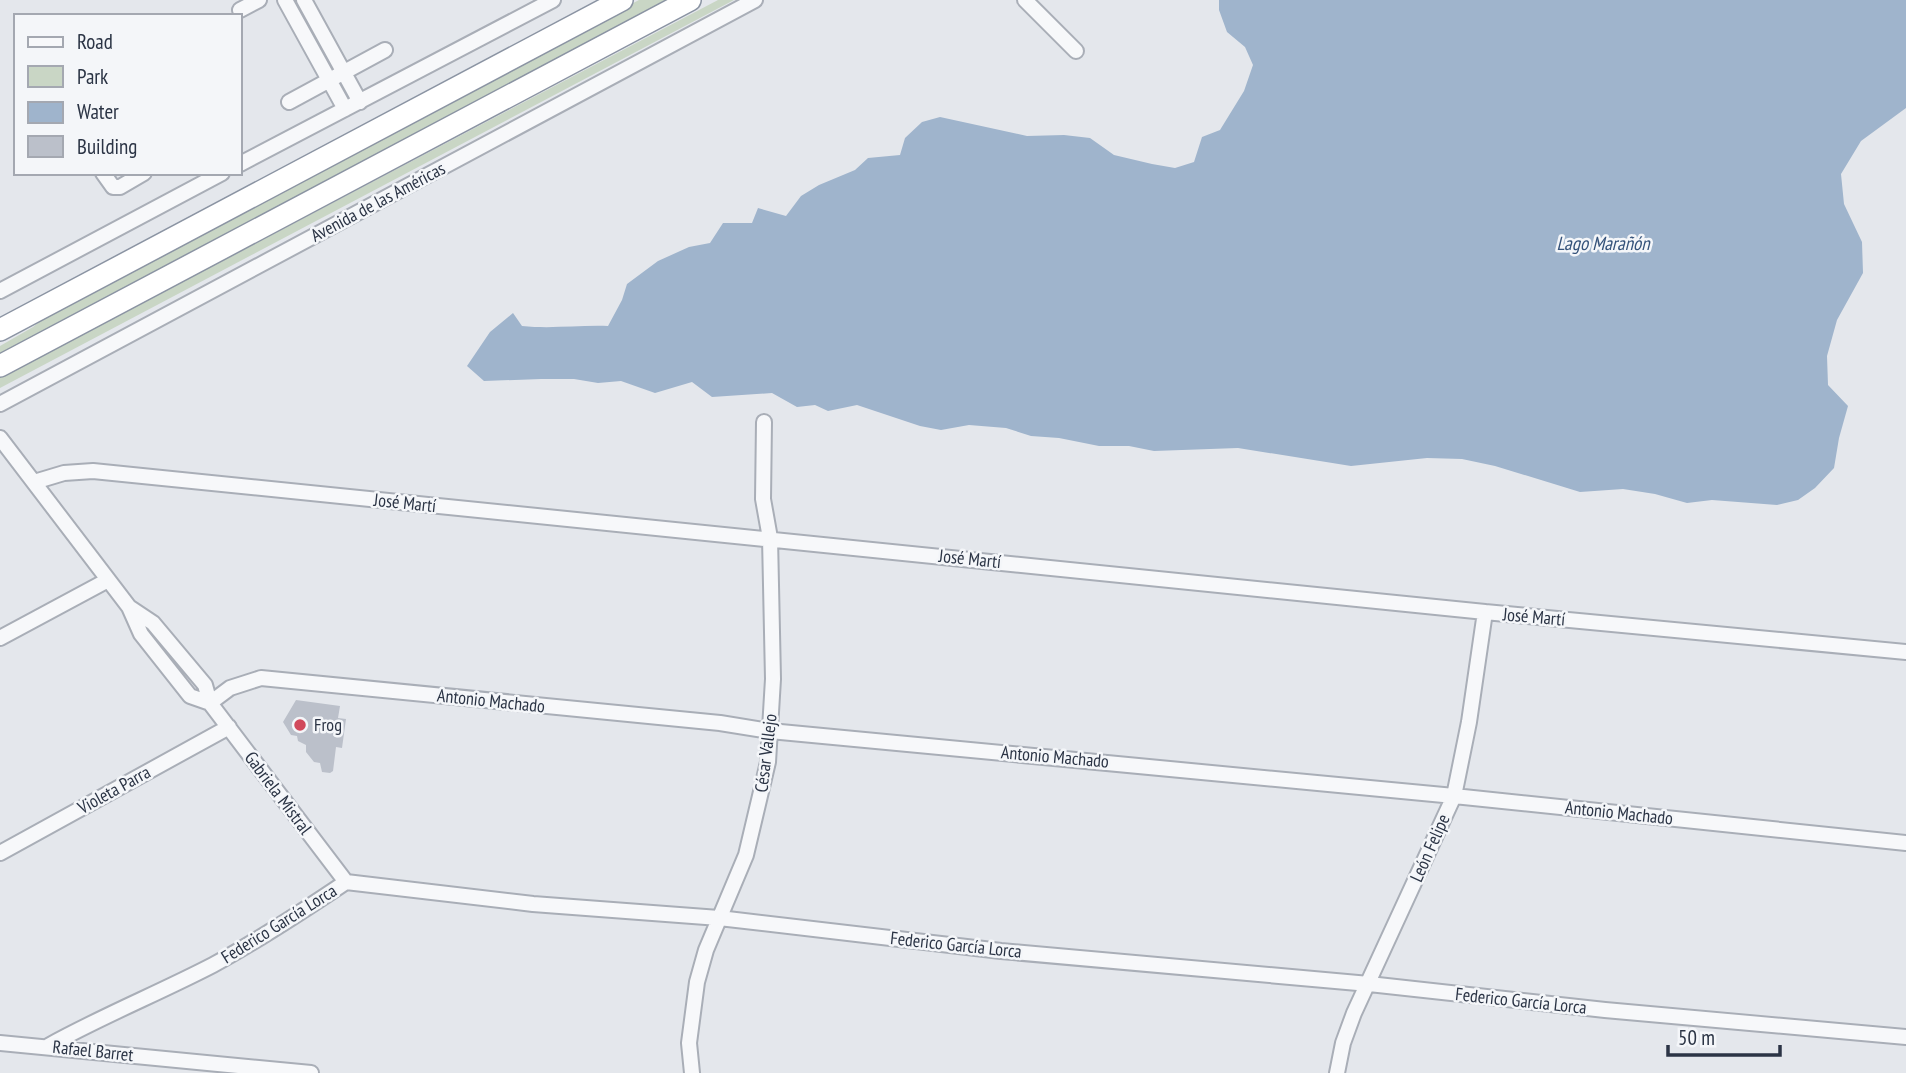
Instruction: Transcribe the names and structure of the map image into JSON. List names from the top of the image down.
{
  "streets": {
    "highway": ["Avenida de las Américas"],
    "street": [
      "José Martí",
      "Antonio Machado",
      "César Vallejo",
      "Violeta Parra",
      "Gabriela Mistral",
      "León Felipe",
      "Federico García Lorca",
      "Rafael Barret"
    ]
  },
  "crossings": [
    ["José Martí", "César Vallejo"],
    ["José Martí", "Gabriela Mistral"],
    ["José Martí", "León Felipe"],
    ["Antonio Machado", "César Vallejo"],
    ["Antonio Machado", "Gabriela Mistral"],
    ["Antonio Machado", "León Felipe"],
    ["César Vallejo", "Federico García Lorca"],
    ["Violeta Parra", "Gabriela Mistral"],
    ["Gabriela Mistral", "Federico García Lorca"],
    ["León Felipe", "Federico García Lorca"],
    ["Federico García Lorca", "Rafael Barret"]
  ],
  "water": ["Lago Marañón"],
  "places": ["Frog"],
  "legend": [
    "Road",
    "Park",
    "Water",
    "Building"
  ],
  "scale_bar": "50 m"
}
